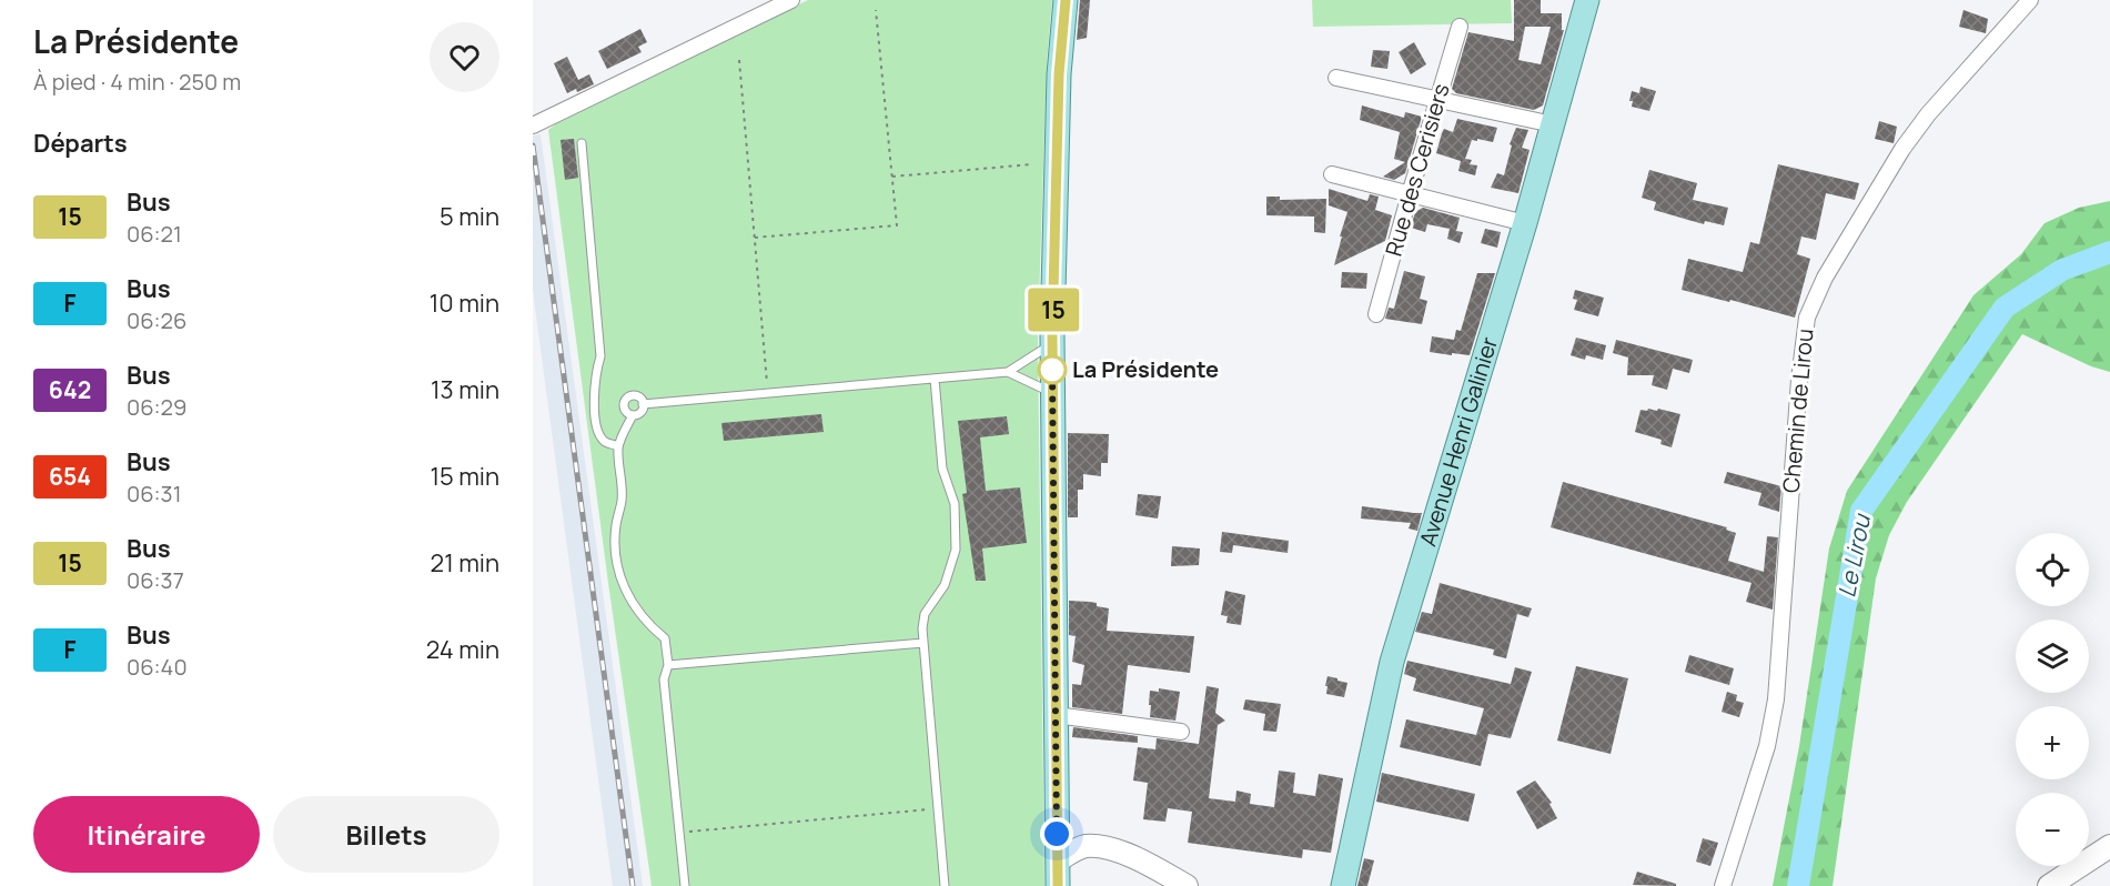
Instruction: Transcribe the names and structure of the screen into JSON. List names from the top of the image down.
{
  "streets": {
    "main road": ["Avenue Henri Galinier"],
    "street": ["Rue des Cerisiers", "Chemin de Lirou"]
  },
  "water": ["Le Lirou"],
  "places": ["La Présidente"],
  "lines": ["bus line 15"],
  "page": {
    "heading": [
      ["La Présidente", "À pied · 4 min · 250 m"],
      "Départs"
    ],
    "on_map": "15",
    "list": [
      {
        "mark": "15",
        "name": "Bus",
        "note": "06:21",
        "value": "5 min"
      },
      {
        "mark": "F",
        "name": "Bus",
        "note": "06:26",
        "value": "10 min"
      },
      {
        "mark": "642",
        "name": "Bus",
        "note": "06:29",
        "value": "13 min"
      },
      {
        "mark": "654",
        "name": "Bus",
        "note": "06:31",
        "value": "15 min"
      },
      {
        "mark": "15",
        "name": "Bus",
        "note": "06:37",
        "value": "21 min"
      },
      {
        "mark": "F",
        "name": "Bus",
        "note": "06:40",
        "value": "24 min"
      }
    ],
    "map_buttons": ["+", "−"],
    "buttons": ["Itinéraire", "Billets"]
  }
}
